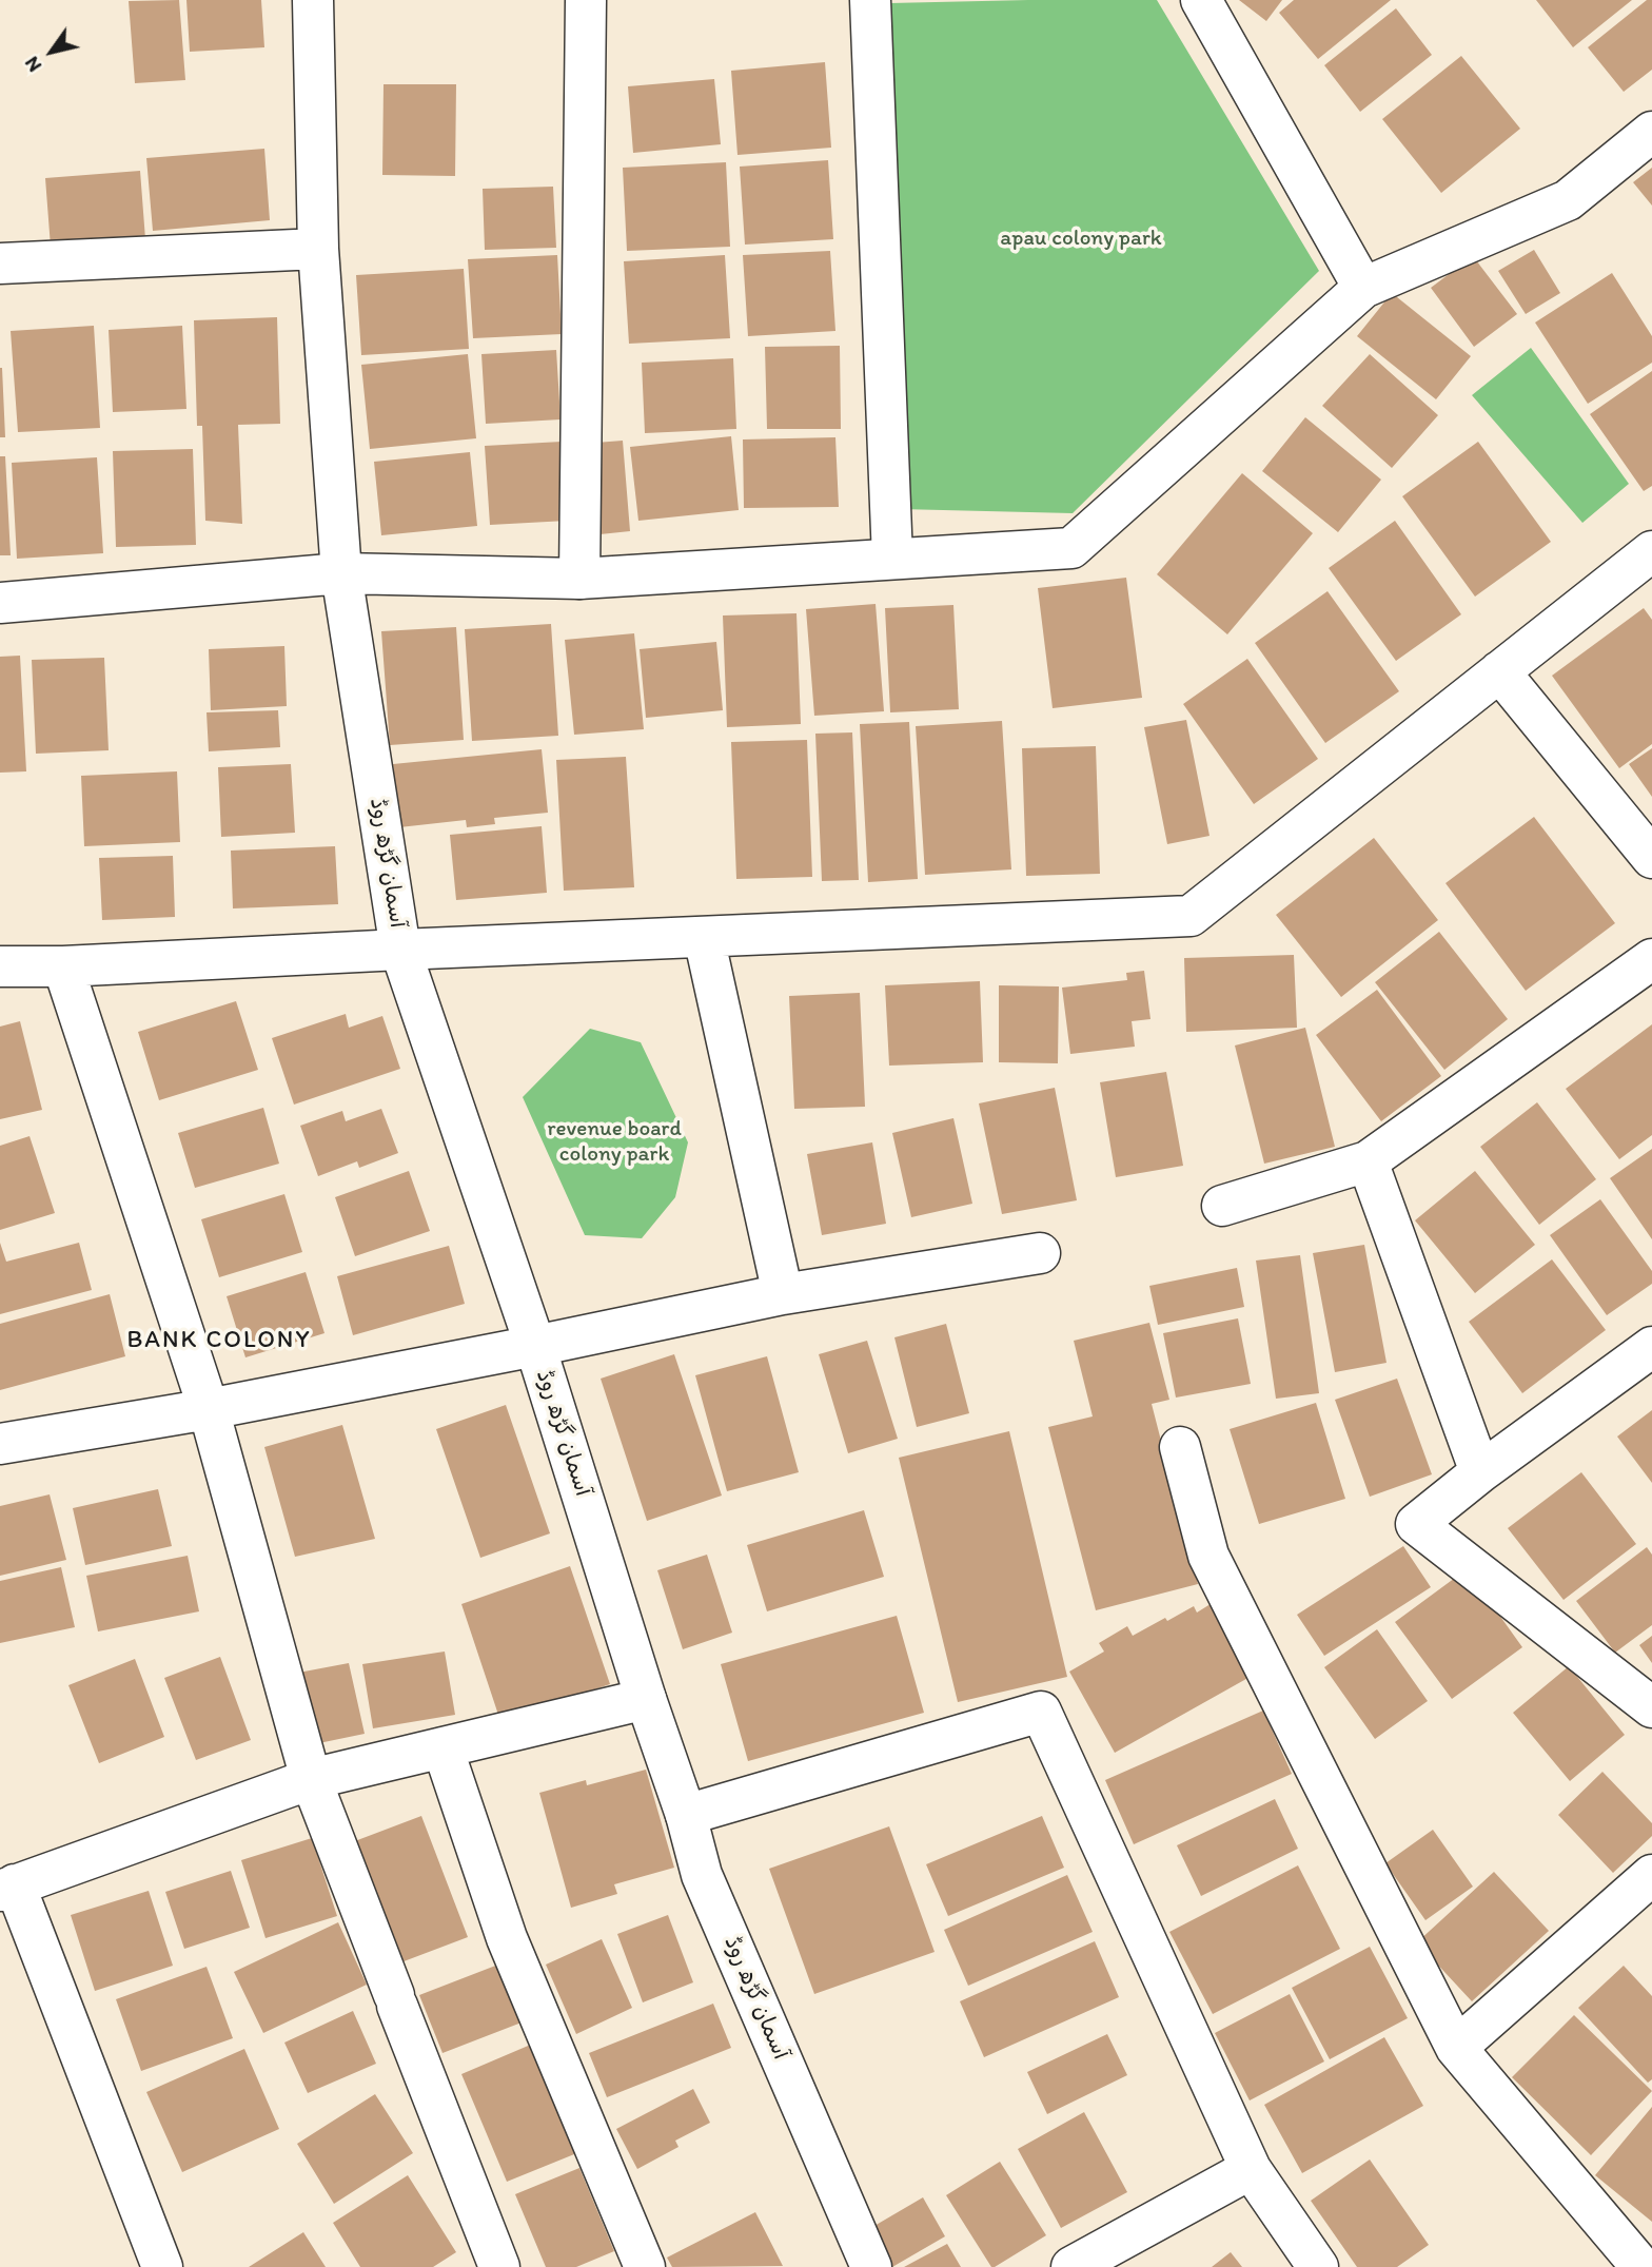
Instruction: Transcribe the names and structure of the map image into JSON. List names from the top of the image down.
{
  "streets": {
    "street": ["آسمان گڑھ روڈ"]
  },
  "districts": ["BANK COLONY"],
  "parks": ["apau colony park", "revenue board colony park"],
  "north": "bottom left"
}
